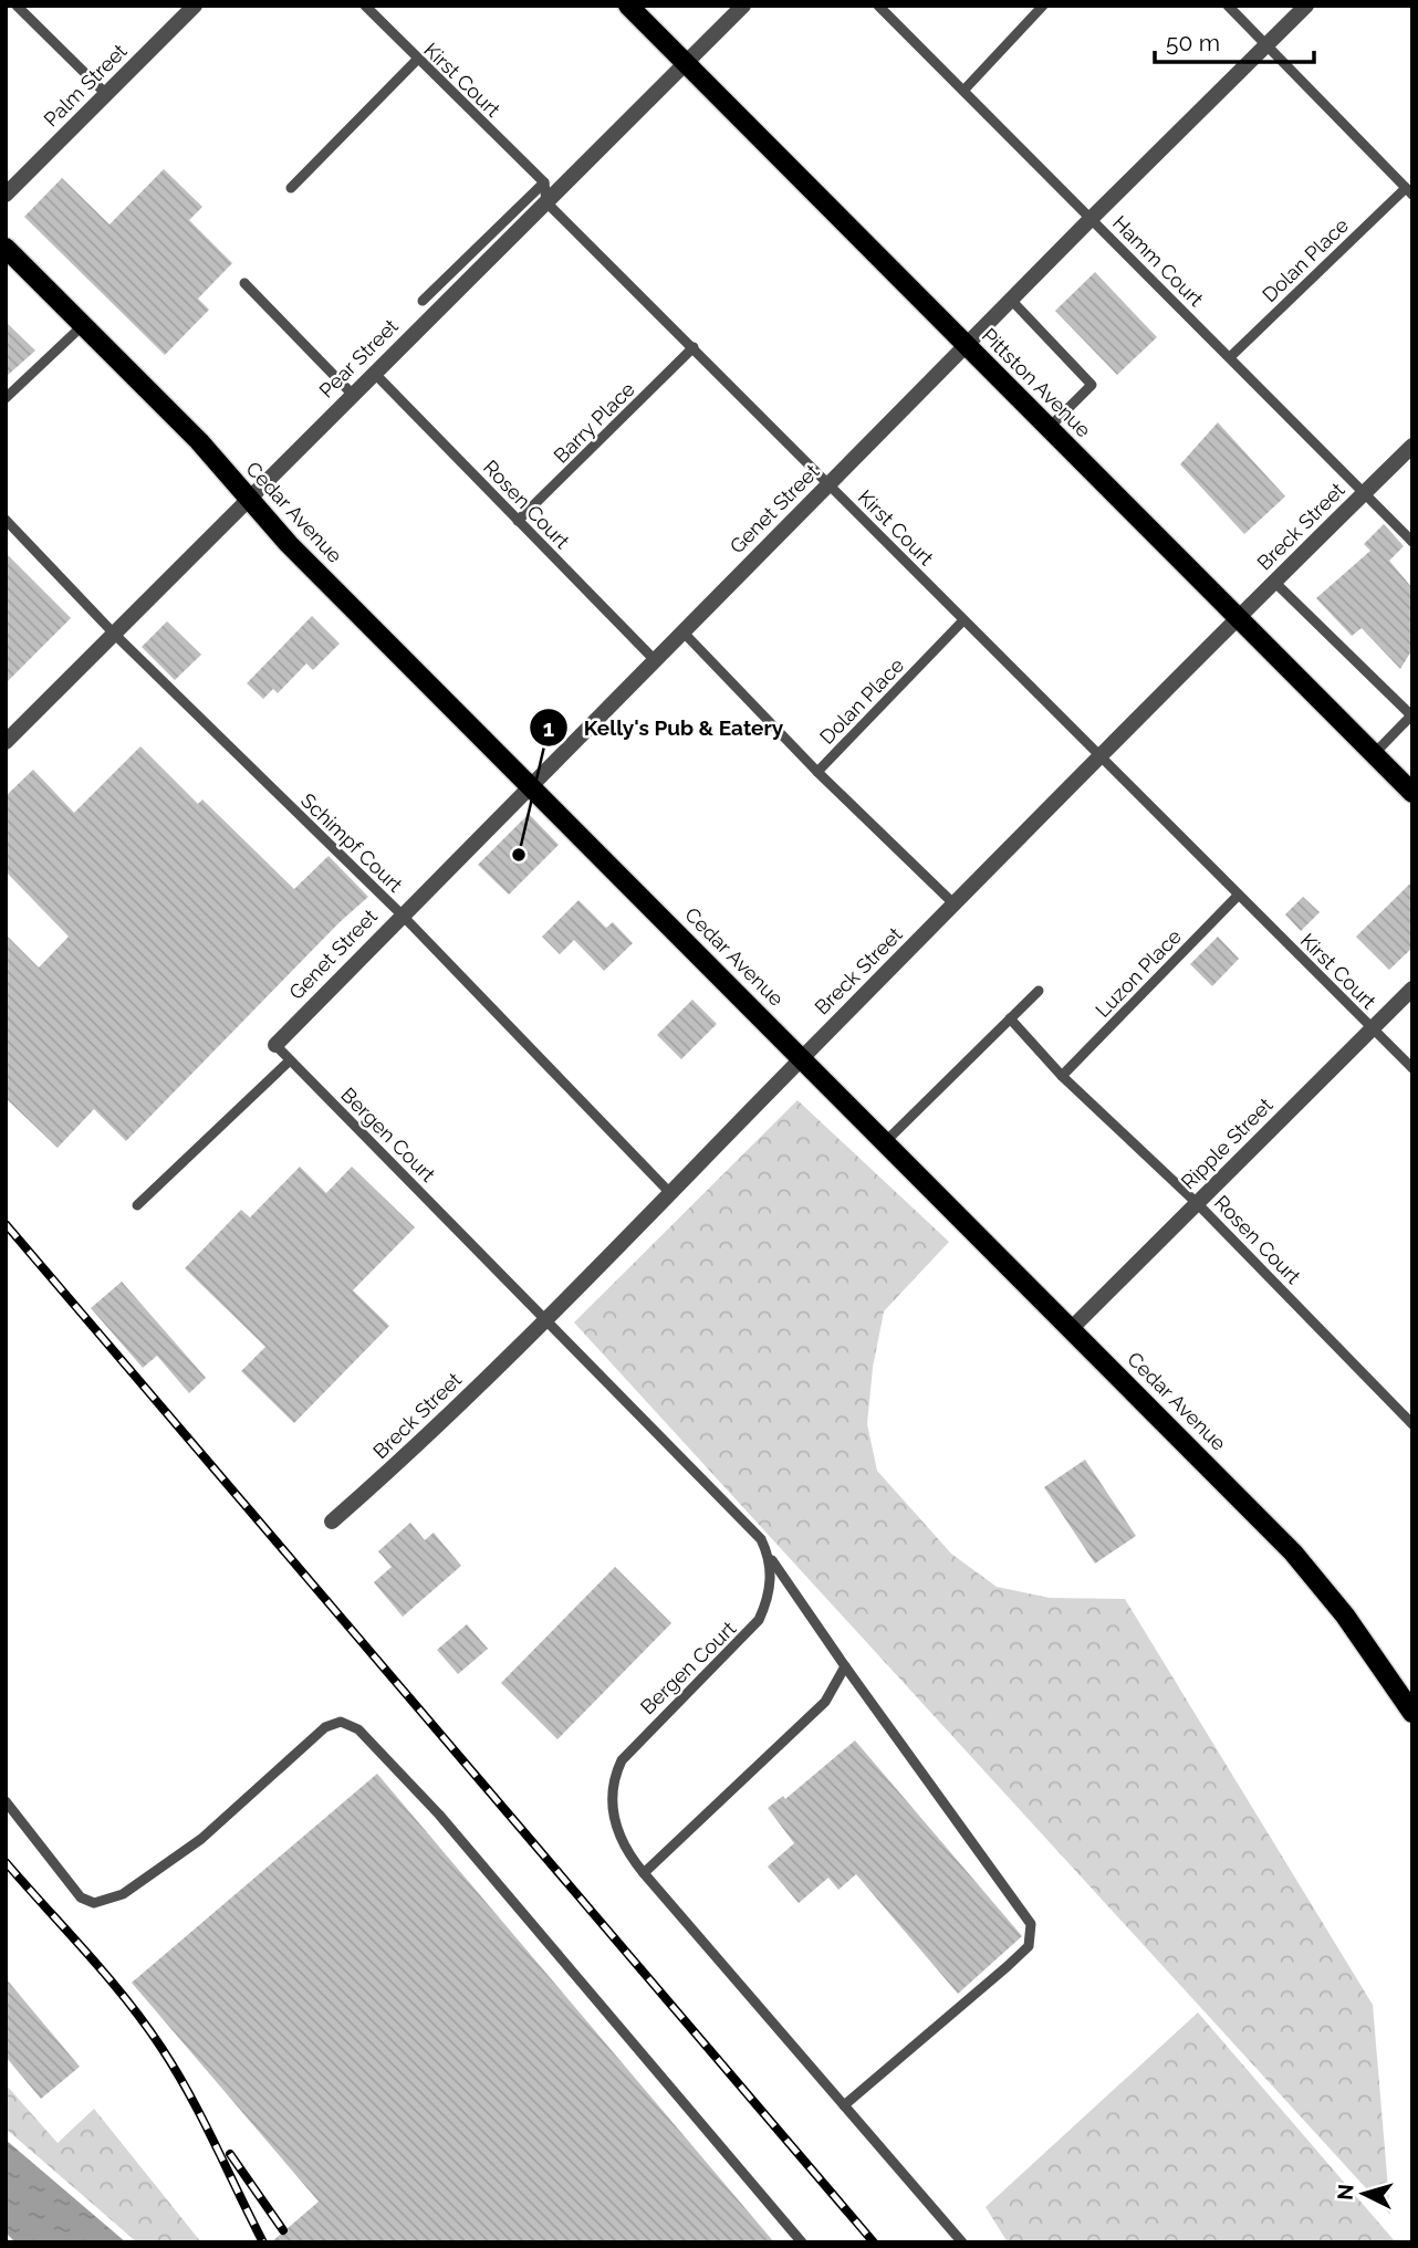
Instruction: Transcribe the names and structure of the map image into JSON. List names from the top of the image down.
{
  "streets": {
    "main road": ["Pittston Avenue", "Cedar Avenue"],
    "street": [
      "Palm Street",
      "Pear Street",
      "Genet Street",
      "Breck Street",
      "Ripple Street"
    ],
    "lane": [
      "Kirst Court",
      "Dolan Place",
      "Hamm Court",
      "Barry Place",
      "Rosen Court",
      "Schimpf Court",
      "Luzon Place",
      "Bergen Court"
    ]
  },
  "crossings": [
    ["Kirst Court", "Dolan Place"],
    ["Kirst Court", "Pear Street"],
    ["Kirst Court", "Barry Place"],
    ["Kirst Court", "Genet Street"],
    ["Kirst Court", "Breck Street"],
    ["Kirst Court", "Luzon Place"],
    ["Kirst Court", "Ripple Street"],
    ["Dolan Place", "Hamm Court"],
    ["Hamm Court", "Genet Street"],
    ["Hamm Court", "Breck Street"],
    ["Pear Street", "Pittston Avenue"],
    ["Pear Street", "Rosen Court"],
    ["Pear Street", "Cedar Avenue"],
    ["Pear Street", "Schimpf Court"],
    ["Pittston Avenue", "Genet Street"],
    ["Pittston Avenue", "Breck Street"],
    ["Barry Place", "Rosen Court"],
    ["Rosen Court", "Genet Street"],
    ["Rosen Court", "Luzon Place"],
    ["Rosen Court", "Ripple Street"],
    ["Genet Street", "Cedar Avenue"],
    ["Genet Street", "Schimpf Court"],
    ["Genet Street", "Bergen Court"],
    ["Cedar Avenue", "Breck Street"],
    ["Cedar Avenue", "Ripple Street"],
    ["Breck Street", "Schimpf Court"],
    ["Breck Street", "Bergen Court"]
  ],
  "places": ["Kelly's Pub & Eatery"],
  "scale_bar": "50 m",
  "north": "left"
}
